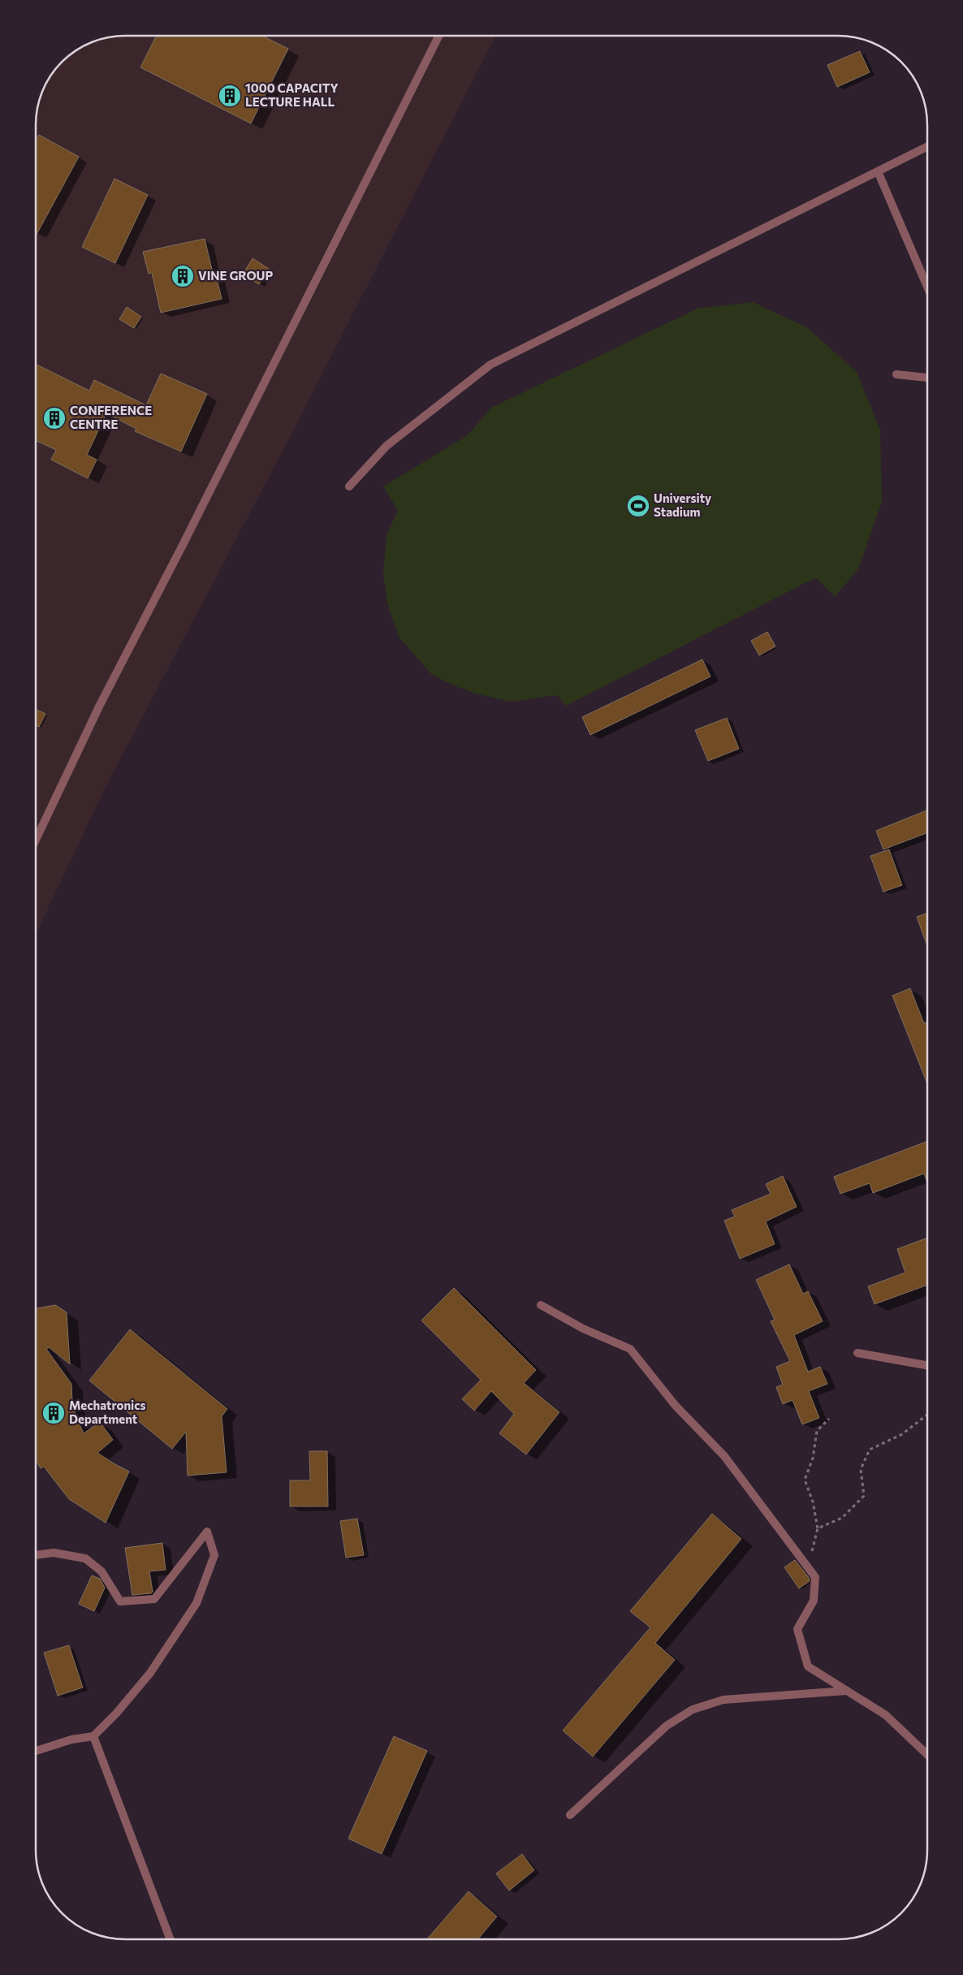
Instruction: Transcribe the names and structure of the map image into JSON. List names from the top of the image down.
{
  "places": {
    "building": [
      "1000 CAPACITY LECTURE HALL",
      "VINE GROUP",
      "CONFERENCE CENTRE",
      "Mechatronics Department"
    ],
    "sports": ["University Stadium"]
  }
}
